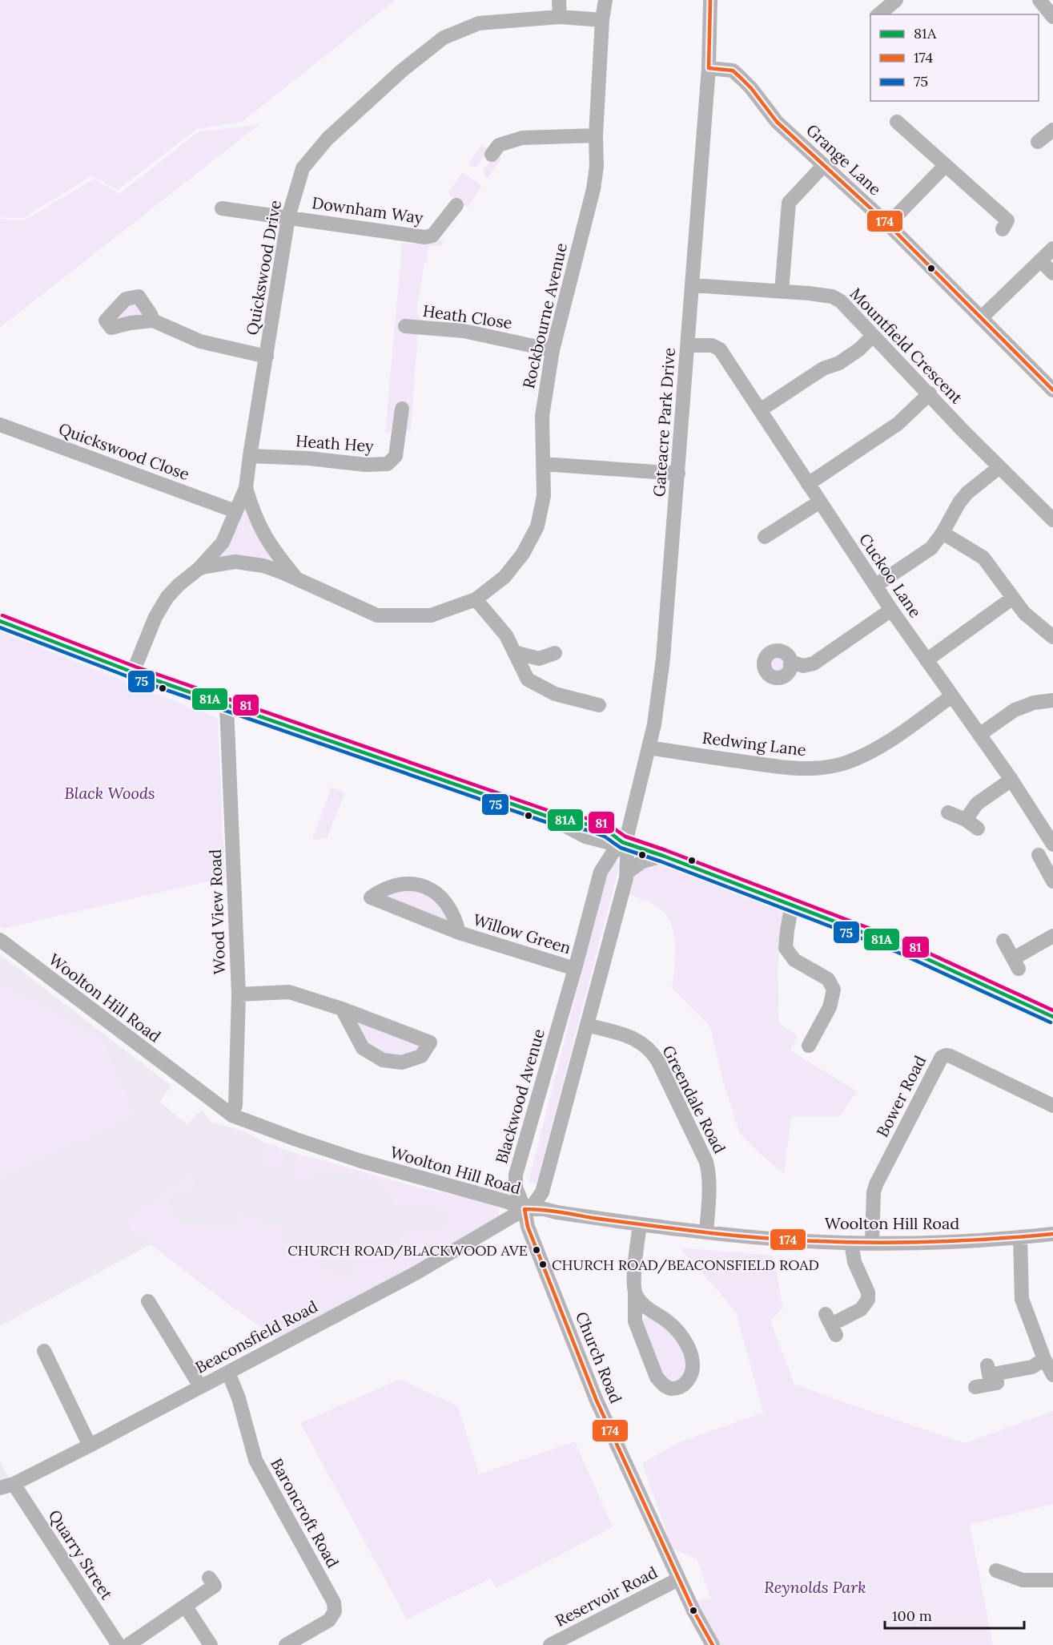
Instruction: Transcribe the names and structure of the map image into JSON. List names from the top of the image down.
{
  "streets": {
    "street": [
      "Grange Lane",
      "Downham Way",
      "Quickswood Drive",
      "Rockbourne Avenue",
      "Heath Close",
      "Mountfield Crescent",
      "Gateacre Park Drive",
      "Heath Hey",
      "Quickswood Close",
      "Cuckoo Lane",
      "Redwing Lane",
      "Wood View Road",
      "Willow Green",
      "Woolton Hill Road",
      "Blackwood Avenue",
      "Bower Road",
      "Greendale Road",
      "Beaconsfield Road",
      "Church Road",
      "Baroncroft Road",
      "Quarry Street",
      "Reservoir Road"
    ]
  },
  "crossings": [
    ["Grange Lane", "Gateacre Park Drive"],
    ["Downham Way", "Quickswood Drive"],
    ["Quickswood Drive", "Rockbourne Avenue"],
    ["Quickswood Drive", "Heath Hey"],
    ["Quickswood Drive", "Quickswood Close"],
    ["Rockbourne Avenue", "Heath Close"],
    ["Mountfield Crescent", "Gateacre Park Drive"],
    ["Gateacre Park Drive", "Cuckoo Lane"],
    ["Gateacre Park Drive", "Redwing Lane"],
    ["Gateacre Park Drive", "Blackwood Avenue"],
    ["Cuckoo Lane", "Redwing Lane"],
    ["Wood View Road", "Woolton Hill Road"],
    ["Willow Green", "Blackwood Avenue"],
    ["Woolton Hill Road", "Blackwood Avenue"],
    ["Woolton Hill Road", "Bower Road"],
    ["Woolton Hill Road", "Greendale Road"],
    ["Woolton Hill Road", "Beaconsfield Road"],
    ["Woolton Hill Road", "Church Road"],
    ["Blackwood Avenue", "Beaconsfield Road"],
    ["Blackwood Avenue", "Church Road"],
    ["Beaconsfield Road", "Church Road"],
    ["Beaconsfield Road", "Baroncroft Road"],
    ["Beaconsfield Road", "Quarry Street"],
    ["Church Road", "Reservoir Road"]
  ],
  "parks": ["Black Woods", "Reynolds Park"],
  "places": ["CHURCH ROAD/BLACKWOOD AVE", "CHURCH ROAD/BEACONSFIELD ROAD"],
  "lines": [
    "transit line 174",
    "transit line 81",
    "transit line 81A",
    "transit line 75"
  ],
  "legend": ["81A", "174", "75"],
  "scale_bar": "100 m"
}
